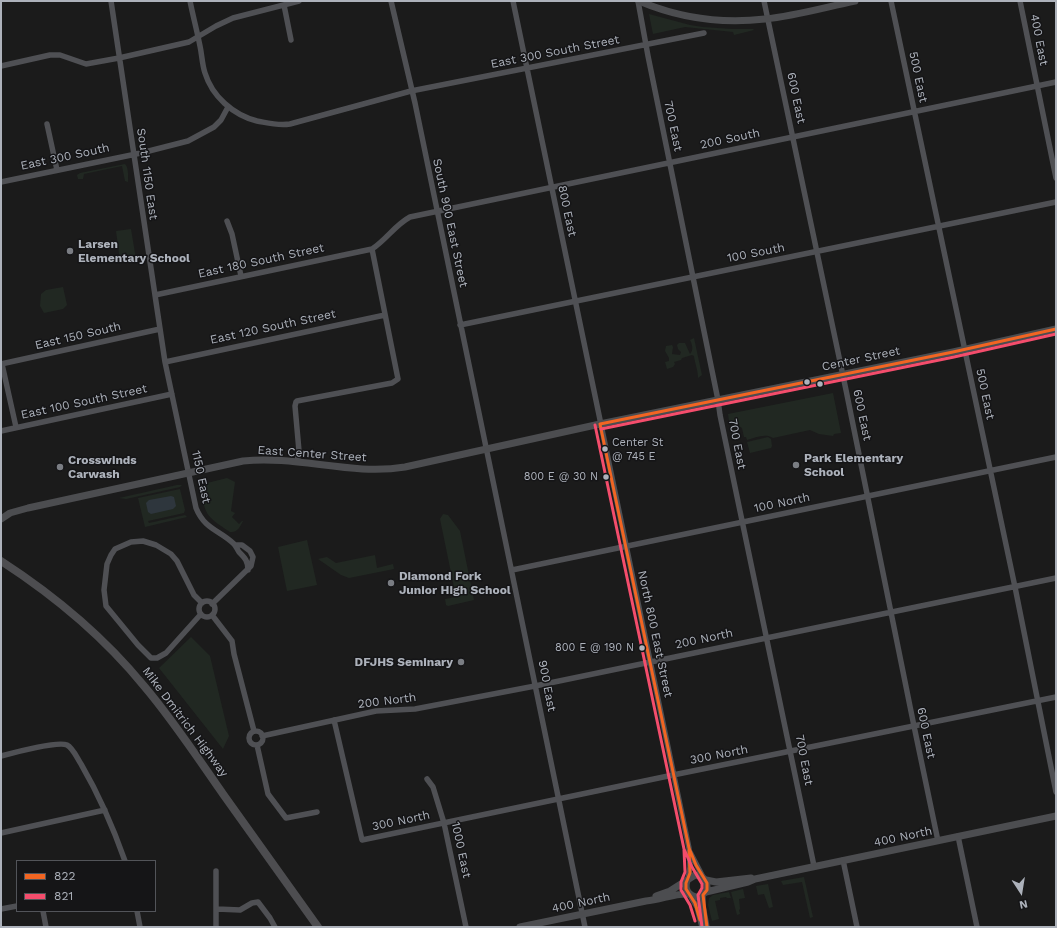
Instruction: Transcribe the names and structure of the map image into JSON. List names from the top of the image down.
{
  "streets": {
    "highway": ["Mike Dmitrich Highway"],
    "main road": ["Center Street", "East Center Street", "400 North"],
    "street": [
      "400 East",
      "East 300 South Street",
      "500 East",
      "600 East",
      "700 East",
      "200 South",
      "East 300 South",
      "South 1150 East",
      "800 East",
      "South 900 East Street",
      "100 South",
      "East 180 South Street",
      "East 120 South Street",
      "East 150 South",
      "East 100 South Street",
      "1150 East",
      "100 North",
      "North 800 East Street",
      "200 North",
      "900 East",
      "300 North",
      "1000 East"
    ]
  },
  "crossings": [
    ["400 East", "200 South"],
    ["East 300 South Street", "700 East"],
    ["East 300 South Street", "East 300 South"],
    ["East 300 South Street", "800 East"],
    ["East 300 South Street", "South 900 East Street"],
    ["500 East", "200 South"],
    ["500 East", "100 South"],
    ["500 East", "Center Street"],
    ["500 East", "100 North"],
    ["500 East", "200 North"],
    ["500 East", "300 North"],
    ["600 East", "200 South"],
    ["600 East", "100 South"],
    ["600 East", "Center Street"],
    ["600 East", "100 North"],
    ["600 East", "200 North"],
    ["600 East", "300 North"],
    ["600 East", "400 North"],
    ["700 East", "200 South"],
    ["700 East", "100 South"],
    ["700 East", "Center Street"],
    ["700 East", "100 North"],
    ["700 East", "200 North"],
    ["700 East", "300 North"],
    ["700 East", "400 North"],
    ["200 South", "800 East"],
    ["200 South", "South 900 East Street"],
    ["200 South", "East 180 South Street"],
    ["East 300 South", "South 1150 East"],
    ["South 1150 East", "East 180 South Street"],
    ["South 1150 East", "East 120 South Street"],
    ["South 1150 East", "East 150 South"],
    ["South 1150 East", "East 100 South Street"],
    ["South 1150 East", "1150 East"],
    ["800 East", "100 South"],
    ["800 East", "Center Street"],
    ["800 East", "East Center Street"],
    ["800 East", "North 800 East Street"],
    ["South 900 East Street", "100 South"],
    ["South 900 East Street", "East Center Street"],
    ["South 900 East Street", "900 East"],
    ["Center Street", "East Center Street"],
    ["Center Street", "North 800 East Street"],
    ["East Center Street", "1150 East"],
    ["East Center Street", "North 800 East Street"],
    ["East Center Street", "900 East"],
    ["100 North", "North 800 East Street"],
    ["100 North", "900 East"],
    ["North 800 East Street", "200 North"],
    ["North 800 East Street", "300 North"],
    ["200 North", "900 East"],
    ["200 North", "300 North"],
    ["900 East", "300 North"],
    ["900 East", "400 North"],
    ["300 North", "1000 East"]
  ],
  "places": [
    "Larsen Elementary School",
    "Center St @ 745 E",
    "Park Elementary School",
    "Crosswinds Carwash",
    "800 E @ 30 N",
    "Diamond Fork Junior High School",
    "800 E @ 190 N",
    "DFJHS Seminary"
  ],
  "lines": ["transit line 822", "transit line 821"],
  "legend": ["822", "821"],
  "north": "bottom"
}
